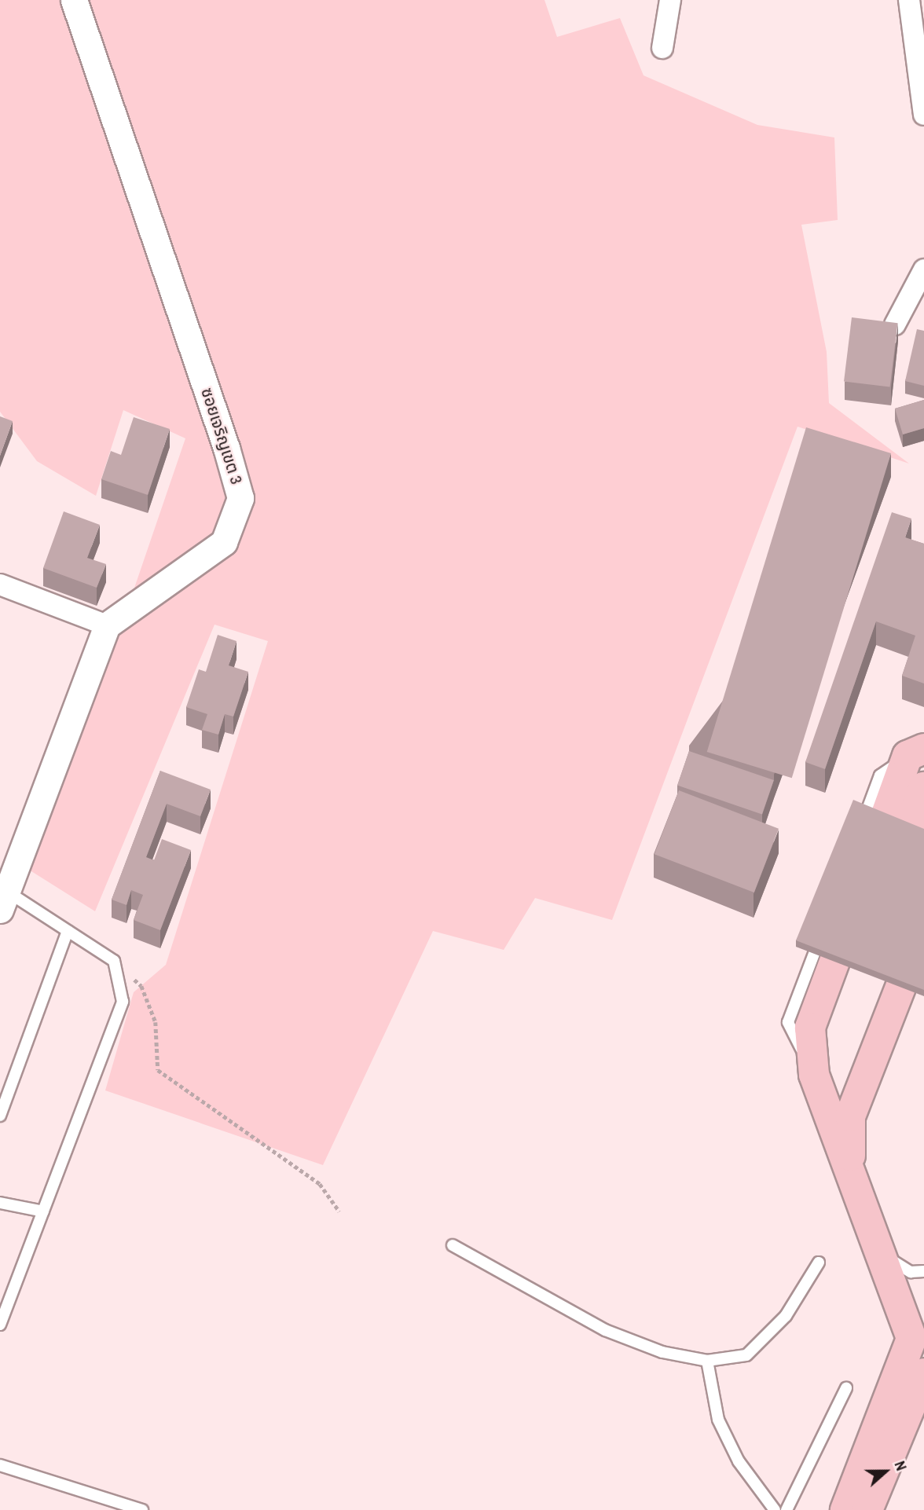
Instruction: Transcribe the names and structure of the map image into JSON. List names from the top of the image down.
{
  "streets": {
    "street": ["ซอยเจริญเขต 3"]
  },
  "north": "right"
}
